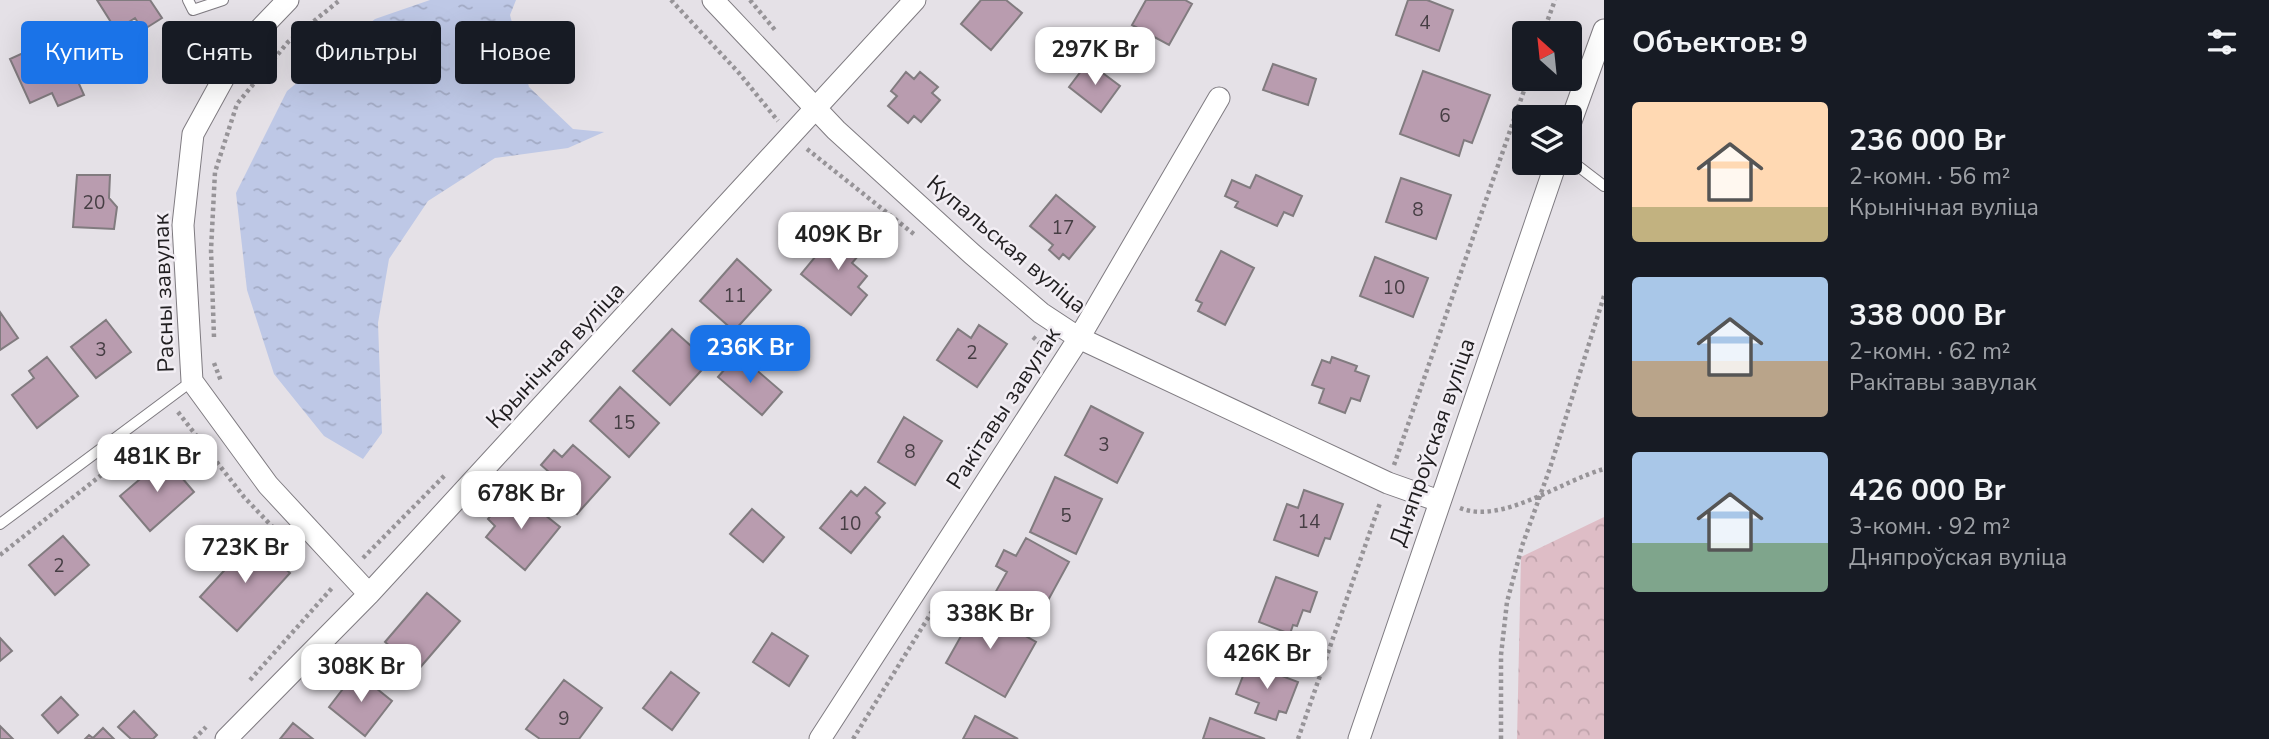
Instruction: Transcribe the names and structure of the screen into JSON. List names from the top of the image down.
{
  "streets": {
    "street": [
      "Купальская вуліца",
      "Расны завулак",
      "Крынічная вуліца",
      "Ракітавы завулак",
      "Дняпроўская вуліца"
    ]
  },
  "crossings": [
    ["Купальская вуліца", "Крынічная вуліца"],
    ["Купальская вуліца", "Ракітавы завулак"],
    ["Купальская вуліца", "Дняпроўская вуліца"],
    ["Расны завулак", "Крынічная вуліца"]
  ],
  "house_numbers": [
    "4",
    "6",
    "20",
    "8",
    "17",
    "10",
    "11",
    "3",
    "2",
    "15",
    "3",
    "8",
    "5",
    "14",
    "10",
    "2",
    "9"
  ],
  "north": "top left",
  "page": {
    "heading": "Объектов: 9",
    "chip": [
      "Купить",
      "Снять",
      "Фильтры",
      "Новое"
    ],
    "price": [
      "297K Br",
      "409K Br",
      "236K Br",
      "481K Br",
      "678K Br",
      "723K Br",
      "338K Br",
      "426K Br",
      "308K Br"
    ],
    "list": [
      {
        "name": "236 000 Br",
        "note": "2-комн. · 56 m² · Крынічная вуліца"
      },
      {
        "name": "338 000 Br",
        "note": "2-комн. · 62 m² · Ракітавы завулак"
      },
      {
        "name": "426 000 Br",
        "note": "3-комн. · 92 m² · Дняпроўская вуліца"
      }
    ]
  }
}
